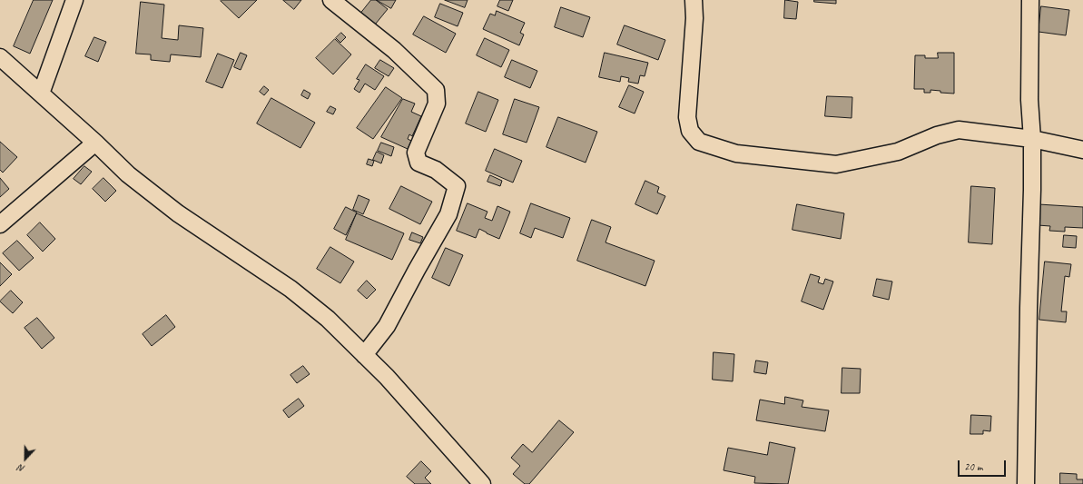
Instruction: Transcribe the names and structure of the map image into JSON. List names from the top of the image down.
{
  "scale_bar": "20 m",
  "north": "bottom"
}
